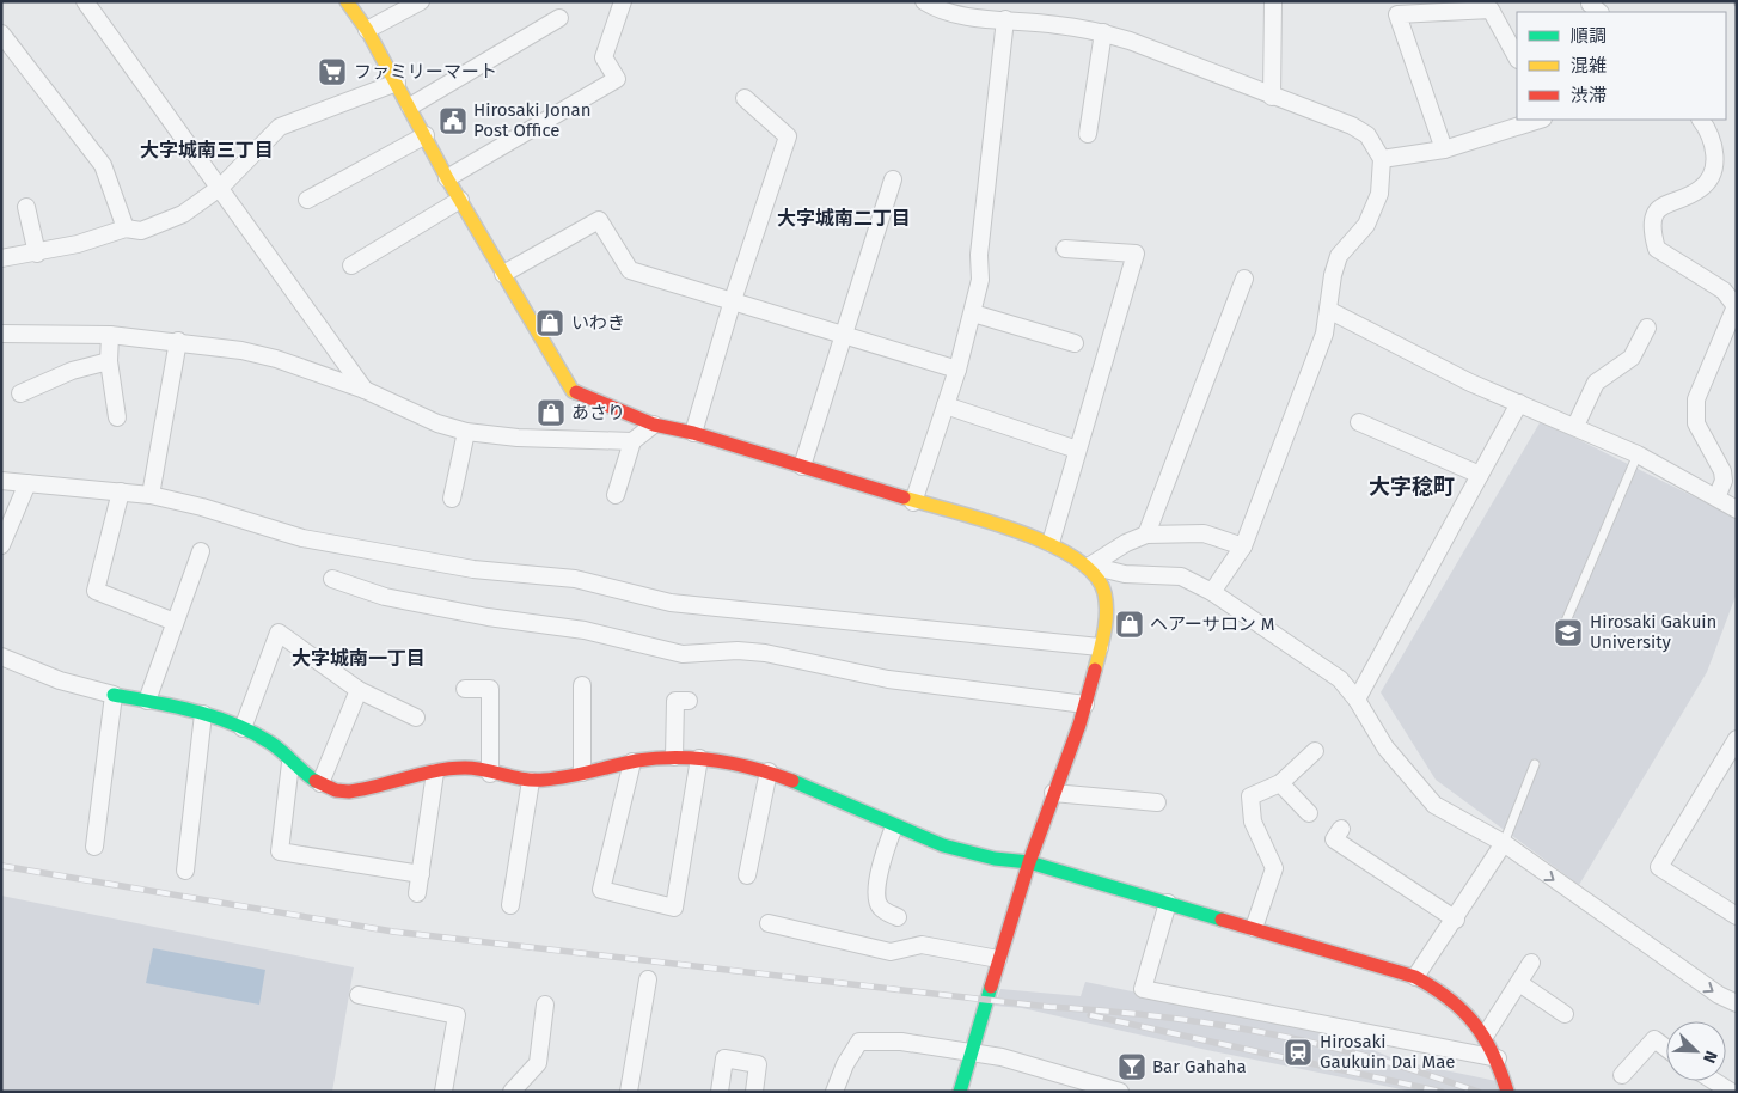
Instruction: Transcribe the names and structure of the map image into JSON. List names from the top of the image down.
{
  "districts": [
    "大字城南三丁目",
    "大字城南二丁目",
    "大字稔町",
    "大字城南一丁目"
  ],
  "places": {
    "supermarket": ["ファミリーマート"],
    "public building": ["Hirosaki Jonan Post Office"],
    "shop": ["いわき", "あさり", "ヘアーサロン M"],
    "school or university": ["Hirosaki Gakuin University"],
    "station": ["Hirosaki Gaukuin Dai Mae"],
    "bar": ["Bar Gahaha"]
  },
  "legend": ["順調", "混雑", "渋滞"],
  "north": "bottom right"
}
